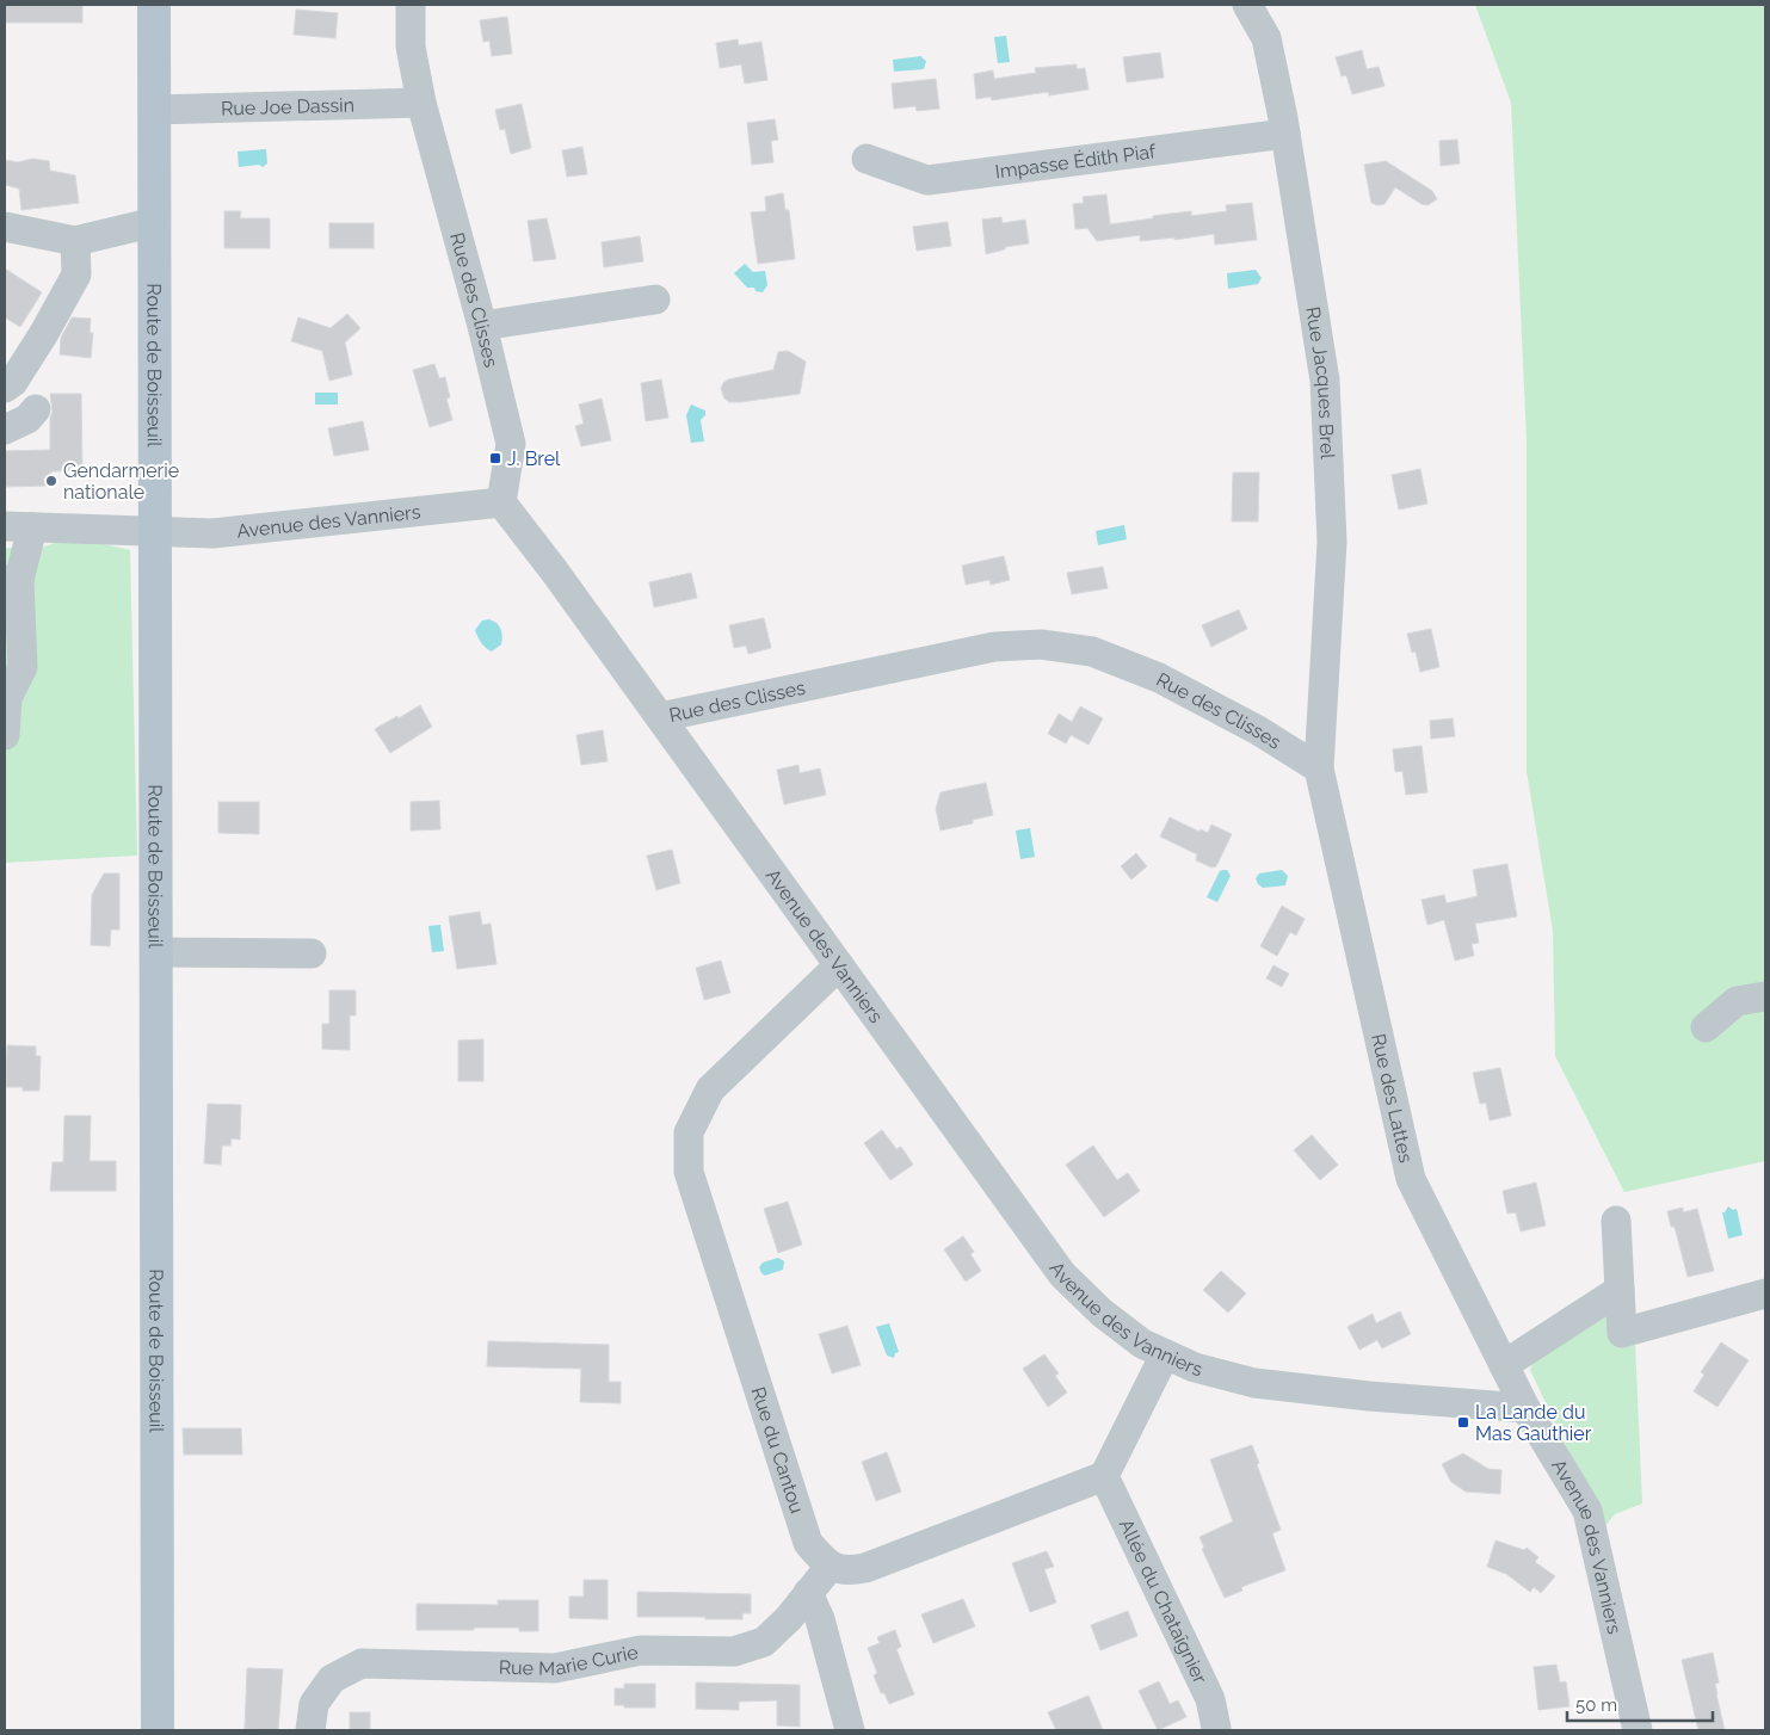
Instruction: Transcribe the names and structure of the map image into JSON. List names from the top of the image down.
{
  "streets": {
    "main road": ["Route de Boisseuil"],
    "street": [
      "Rue Joe Dassin",
      "Impasse Édith Piaf",
      "Rue des Clisses",
      "Rue Jacques Brel",
      "Avenue des Vanniers",
      "Rue des Lattes",
      "Rue du Cantou",
      "Allée du Chataîgnier",
      "Rue Marie Curie"
    ]
  },
  "crossings": [
    ["Rue Joe Dassin", "Rue des Clisses"],
    ["Rue Joe Dassin", "Route de Boisseuil"],
    ["Impasse Édith Piaf", "Rue Jacques Brel"],
    ["Rue des Clisses", "Rue Jacques Brel"],
    ["Rue des Clisses", "Avenue des Vanniers"],
    ["Rue des Clisses", "Rue des Lattes"],
    ["Route de Boisseuil", "Avenue des Vanniers"],
    ["Rue Jacques Brel", "Rue des Lattes"],
    ["Avenue des Vanniers", "Rue des Lattes"],
    ["Avenue des Vanniers", "Rue du Cantou"],
    ["Rue du Cantou", "Rue Marie Curie"]
  ],
  "places": {
    "transit": ["J. Brel", "La Lande du Mas Gauthier"],
    "other": ["Gendarmerie nationale"]
  },
  "scale_bar": "50 m"
}
